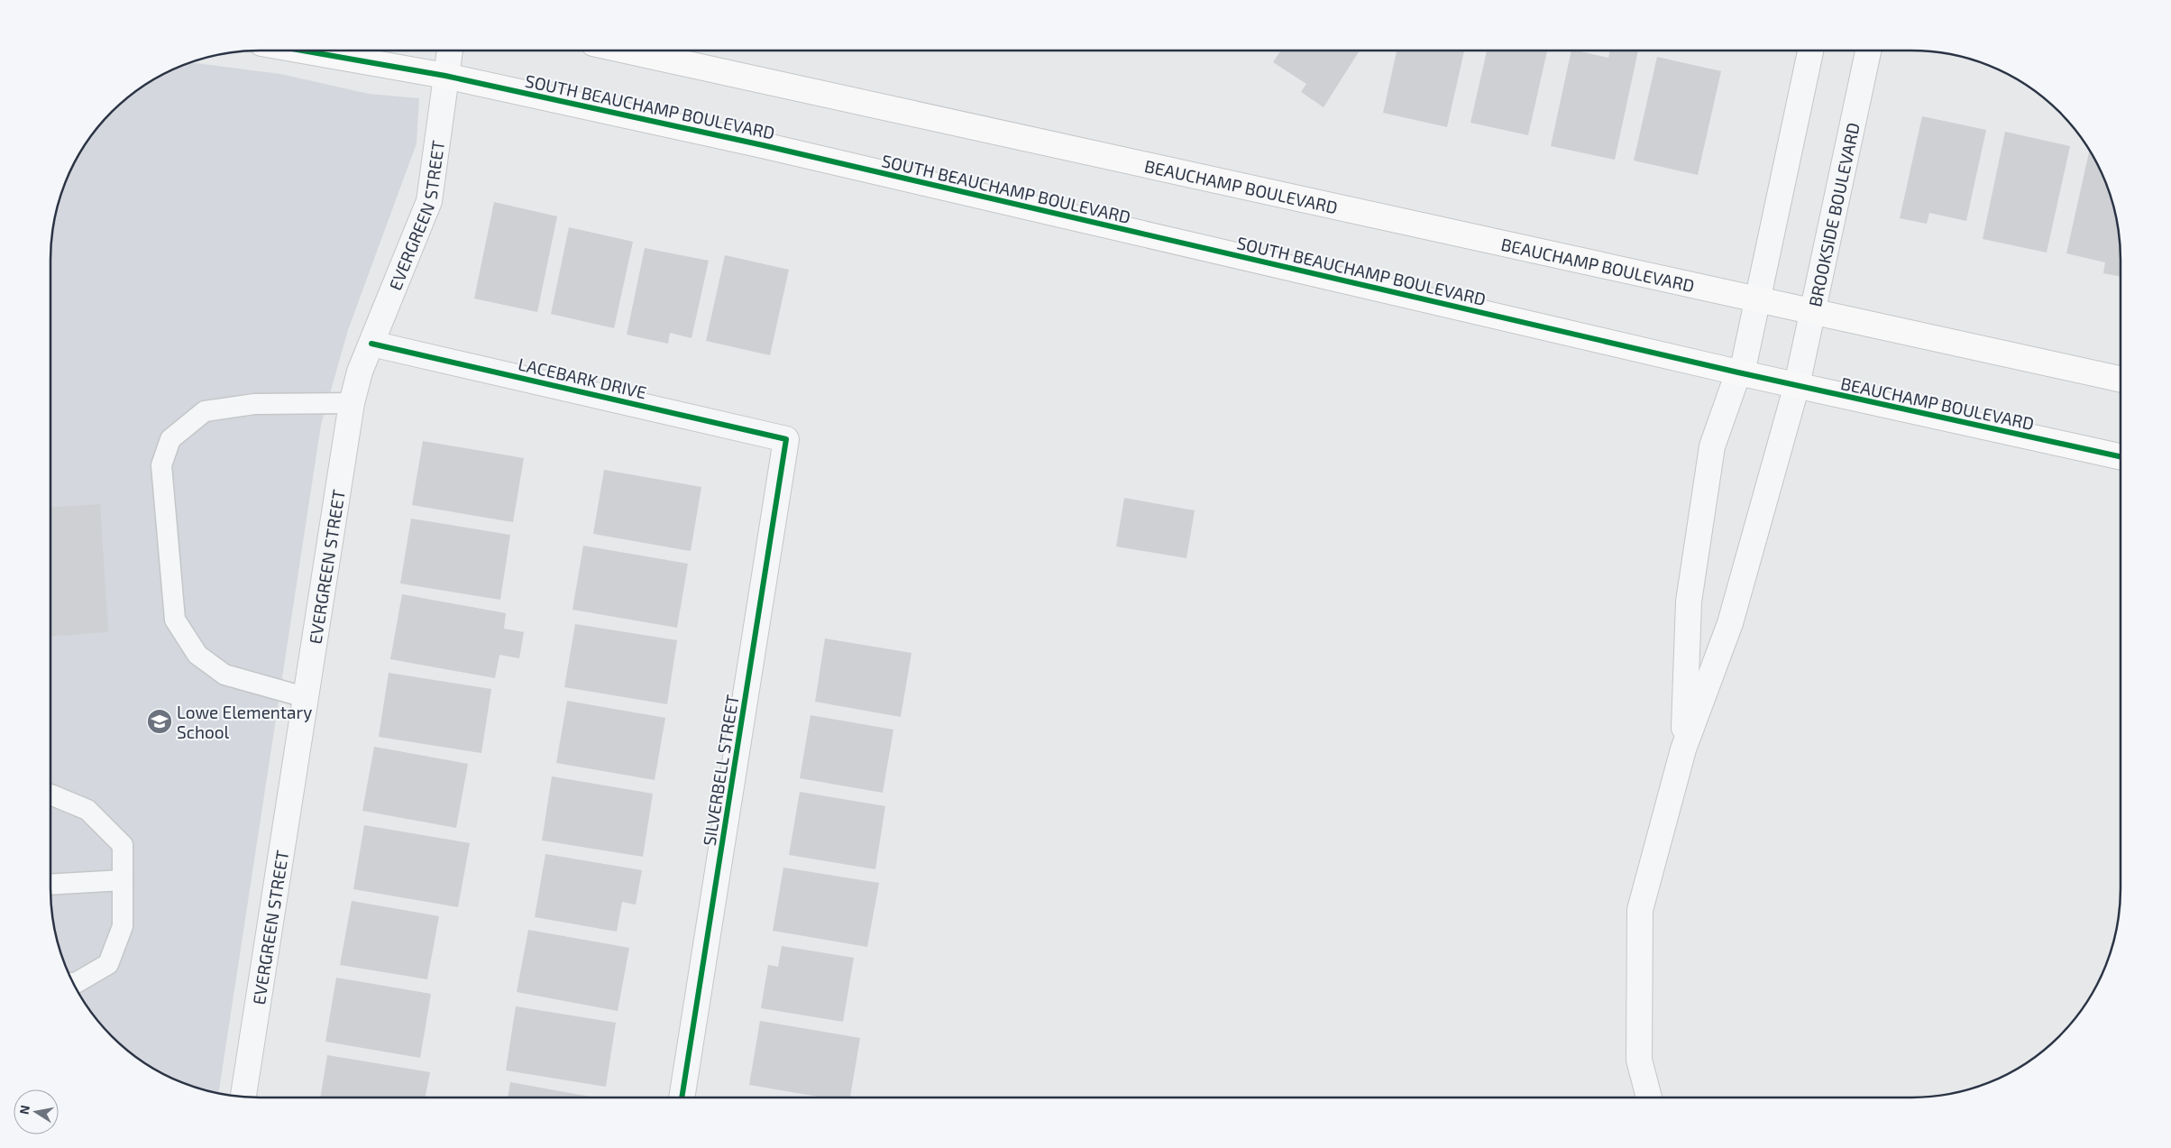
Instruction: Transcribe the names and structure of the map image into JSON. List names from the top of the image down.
{
  "streets": {
    "street": [
      "SOUTH BEAUCHAMP BOULEVARD",
      "BEAUCHAMP BOULEVARD",
      "BROOKSIDE BOULEVARD",
      "EVERGREEN STREET",
      "LACEBARK DRIVE",
      "SILVERBELL STREET"
    ]
  },
  "crossings": [
    ["SOUTH BEAUCHAMP BOULEVARD", "BEAUCHAMP BOULEVARD"],
    ["SOUTH BEAUCHAMP BOULEVARD", "EVERGREEN STREET"],
    ["BEAUCHAMP BOULEVARD", "BROOKSIDE BOULEVARD"],
    ["EVERGREEN STREET", "LACEBARK DRIVE"],
    ["LACEBARK DRIVE", "SILVERBELL STREET"]
  ],
  "places": {
    "school or university": ["Lowe Elementary School"]
  },
  "north": "left"
}
